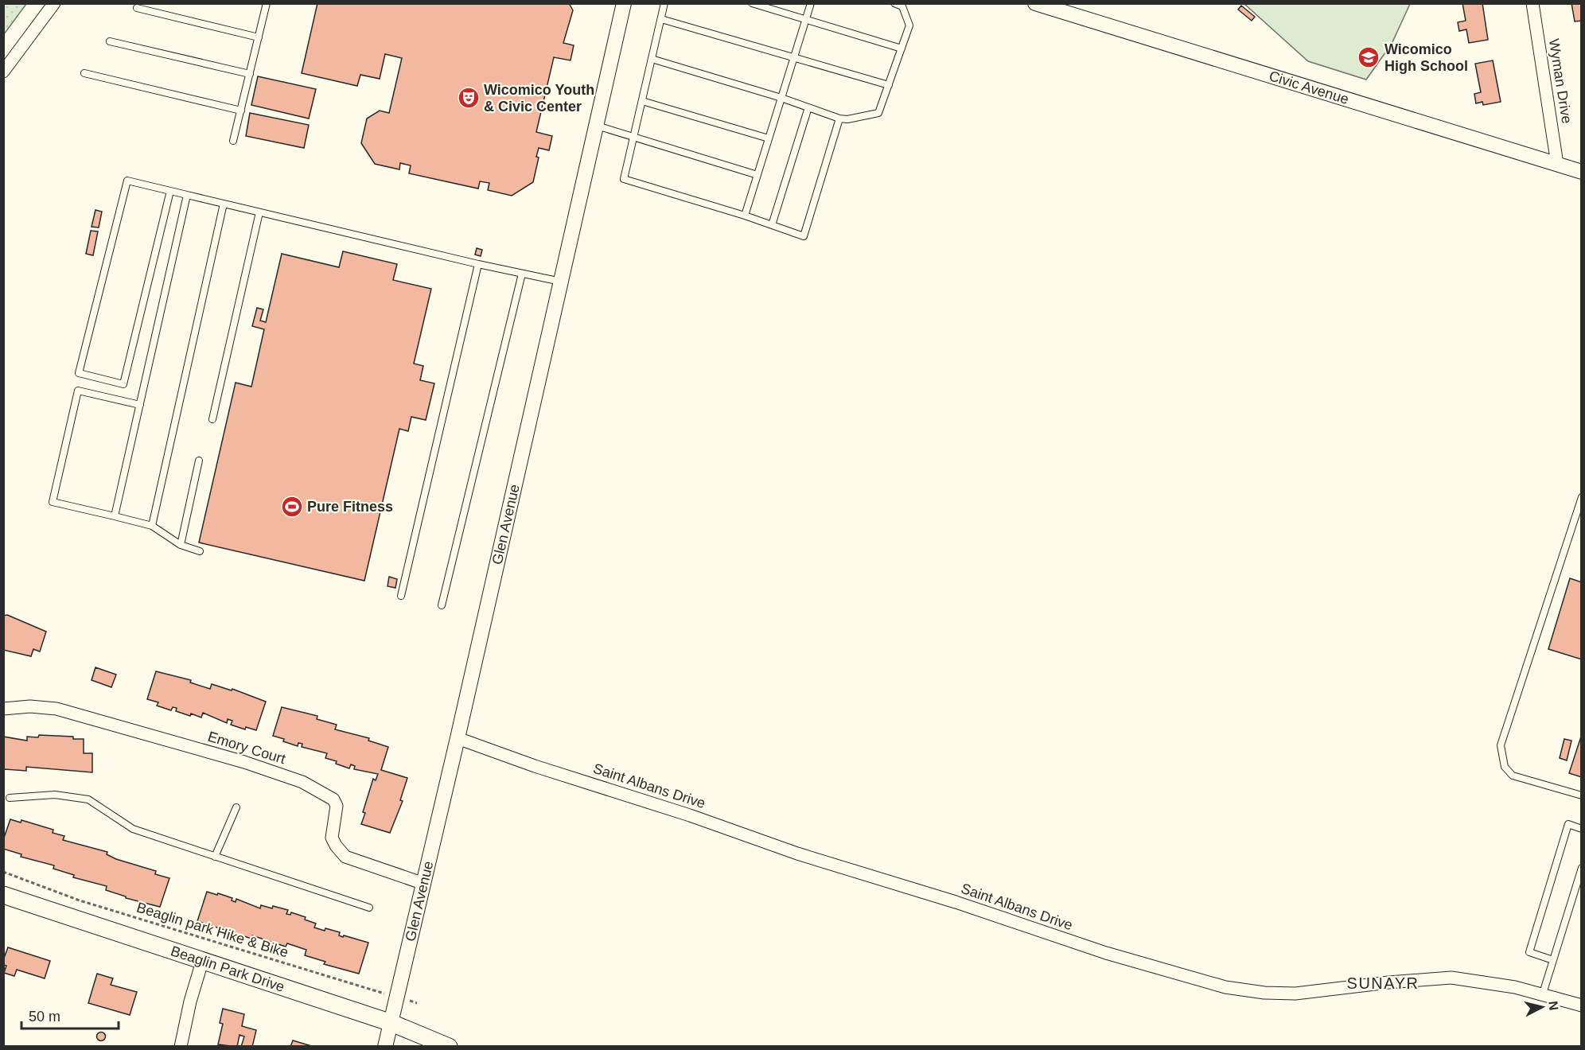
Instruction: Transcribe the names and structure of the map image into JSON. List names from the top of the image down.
{
  "streets": {
    "main road": ["Beaglin Park Drive"],
    "street": [
      "Wyman Drive",
      "Civic Avenue",
      "Glen Avenue",
      "Emory Court",
      "Saint Albans Drive"
    ],
    "path": ["Beaglin park Hike & Bike"]
  },
  "crossings": [
    ["Wyman Drive", "Civic Avenue"],
    ["Glen Avenue", "Emory Court"],
    ["Glen Avenue", "Saint Albans Drive"],
    ["Glen Avenue", "Beaglin park Hike & Bike"],
    ["Glen Avenue", "Beaglin Park Drive"]
  ],
  "districts": ["SUNAYR"],
  "places": {
    "school or university": ["Wicomico High School"],
    "theatre": ["Wicomico Youth & Civic Center"],
    "sports": ["Pure Fitness"]
  },
  "scale_bar": "50 m",
  "north": "right"
}
